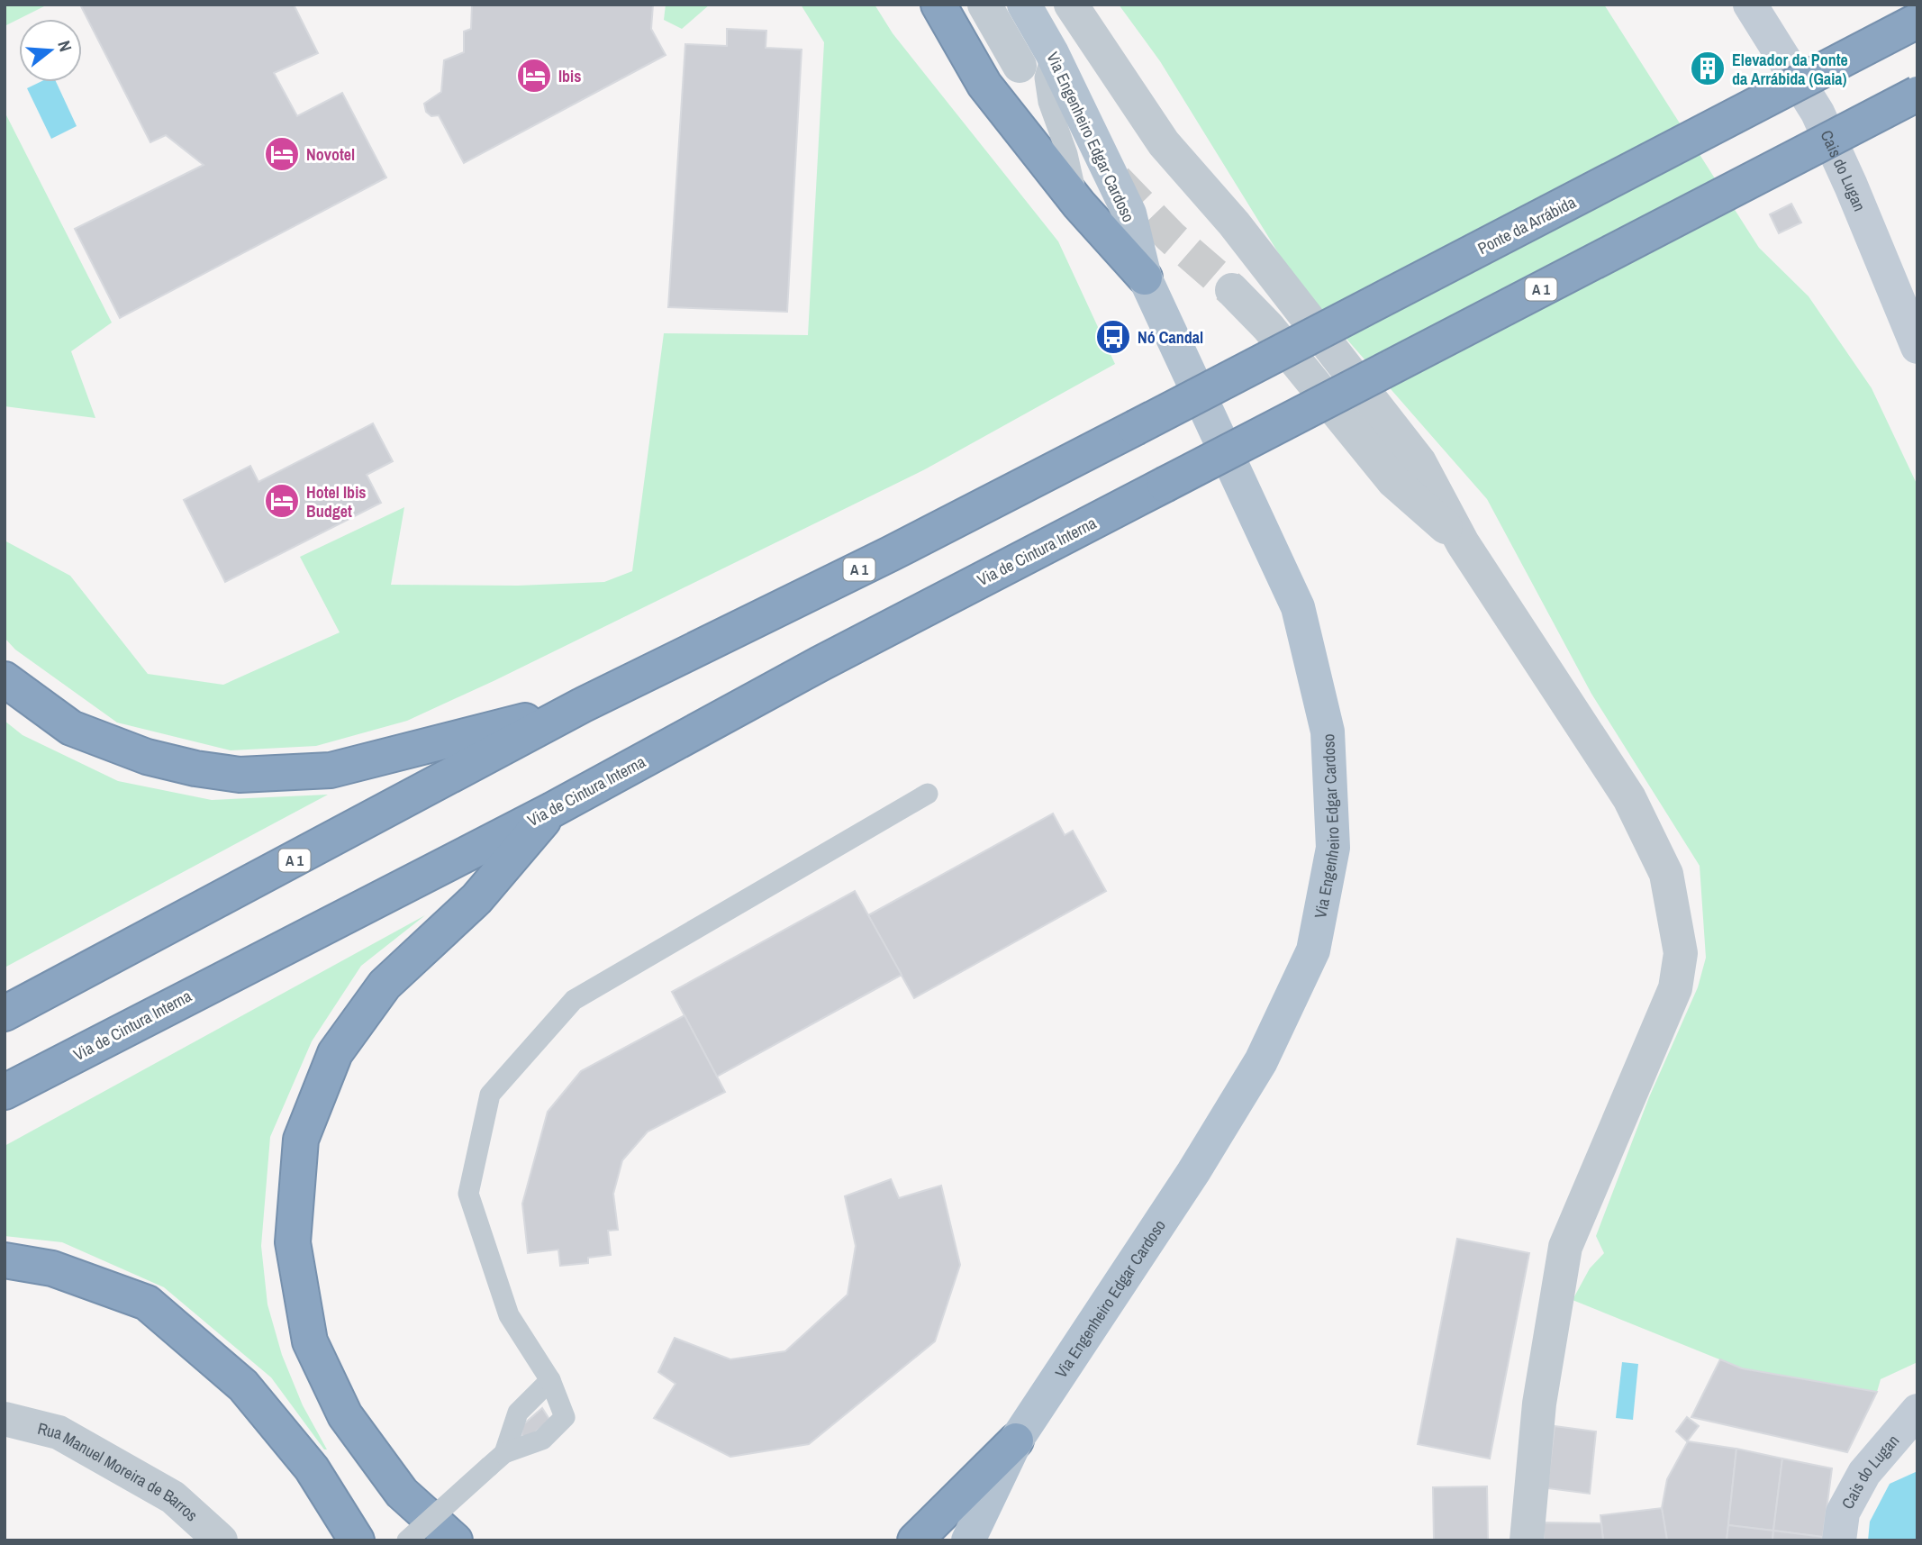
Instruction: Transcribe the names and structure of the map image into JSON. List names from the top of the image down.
{
  "streets": {
    "highway": ["Ponte da Arrábida", "A 1", "Via de Cintura Interna"],
    "main road": ["Via Engenheiro Edgar Cardoso", "Cais do Lugan"],
    "street": ["Rua Manuel Moreira de Barros"]
  },
  "crossings": [
    ["Ponte da Arrábida", "A 1"]
  ],
  "places": {
    "building": ["Elevador da Ponte da Arrábida (Gaia)"],
    "hotel": ["Ibis", "Novotel", "Hotel Ibis Budget"],
    "bus stop": ["Nó Candal"]
  },
  "north": "right"
}
